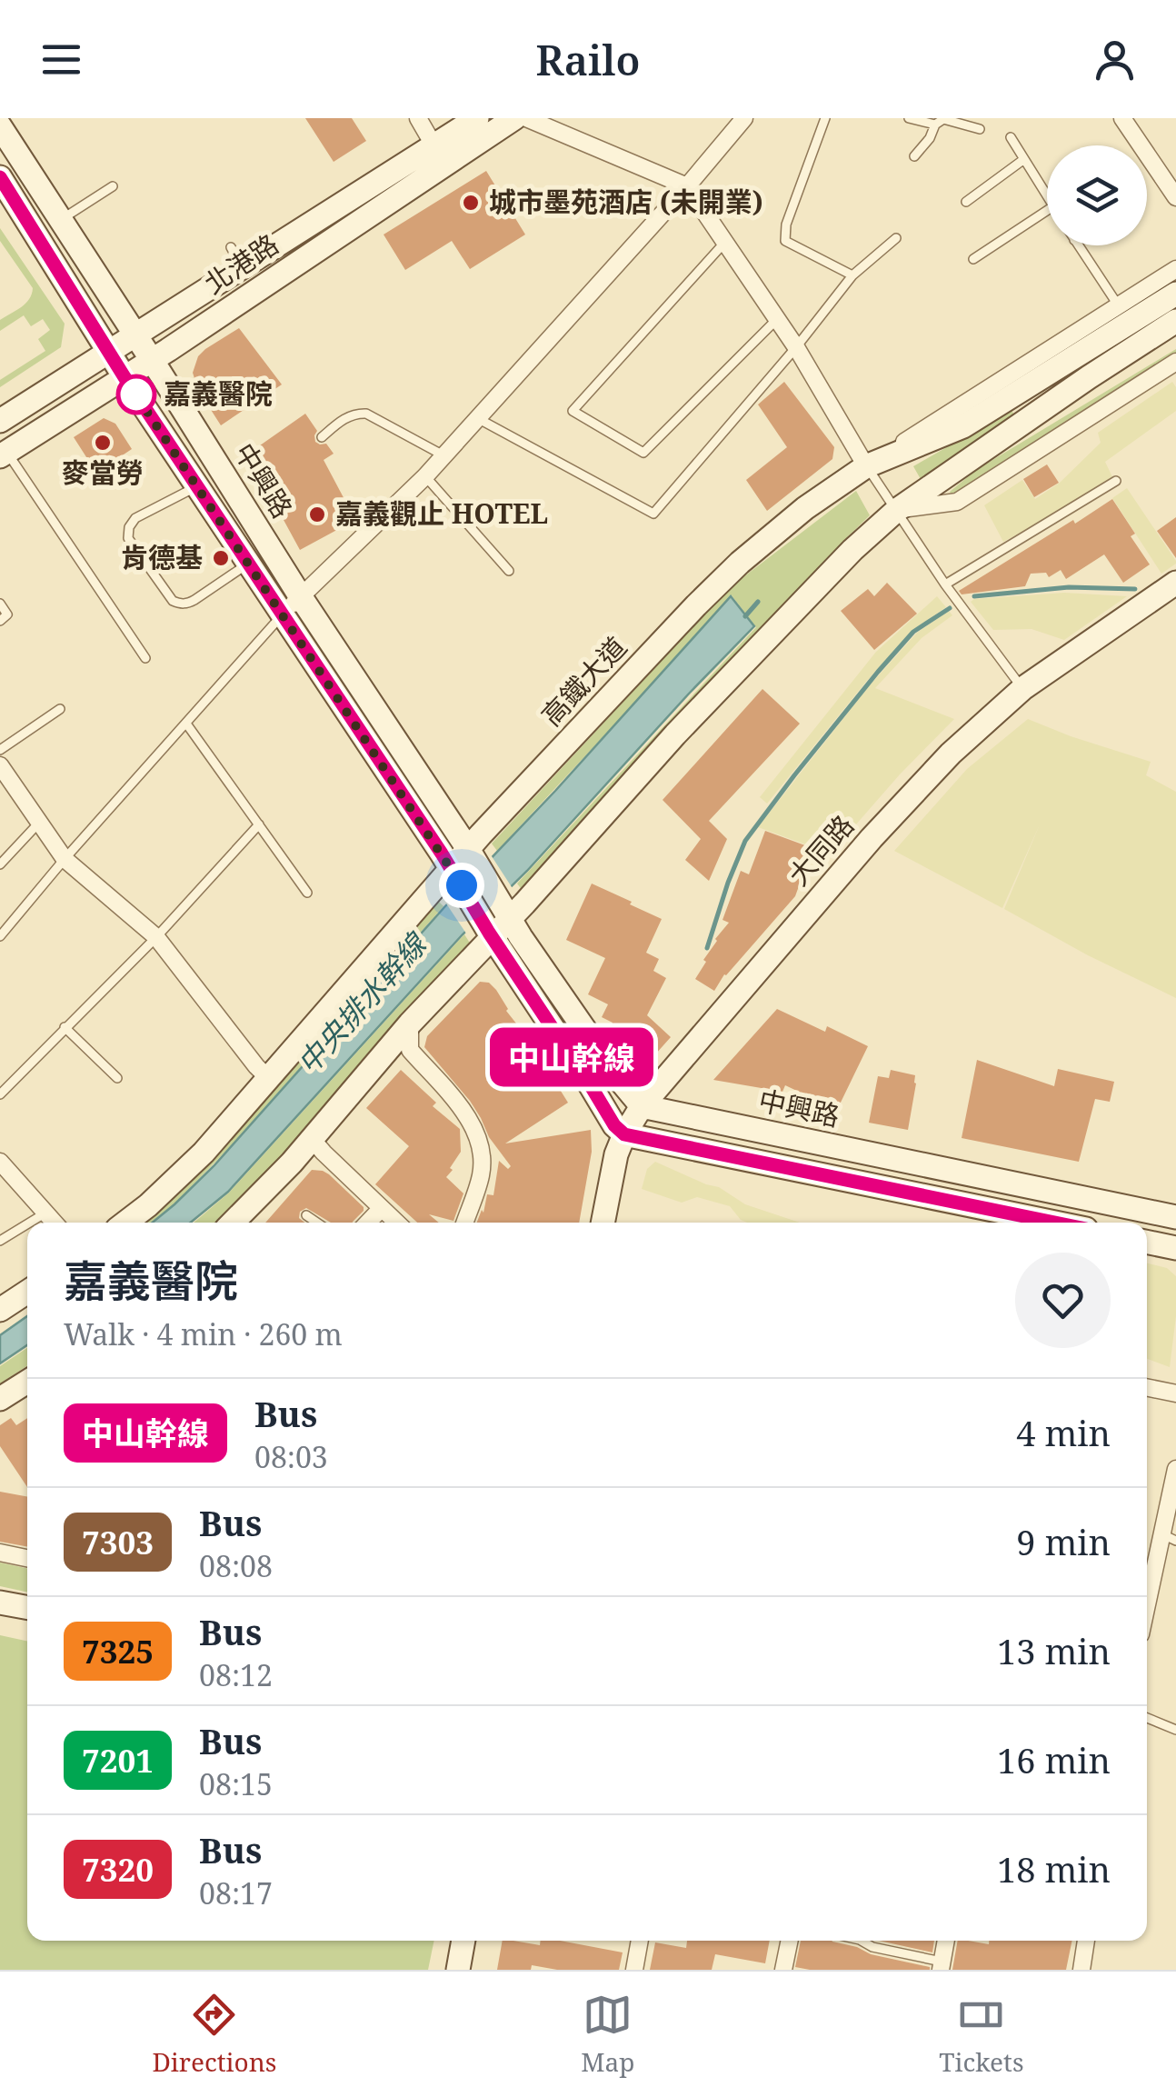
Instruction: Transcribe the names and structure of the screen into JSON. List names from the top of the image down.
{
  "streets": {
    "street": [
      "北港路",
      "中興路",
      "高鐵大道",
      "大同路"
    ]
  },
  "crossings": [
    ["北港路", "中興路"],
    ["中興路", "高鐵大道"],
    ["中興路", "大同路"]
  ],
  "water": ["中央排水幹線"],
  "places": [
    "城市墨苑酒店 (未開業)",
    "嘉義醫院",
    "麥當勞",
    "嘉義觀止 HOTEL",
    "肯德基"
  ],
  "lines": ["bus line 中山幹線"],
  "page": {
    "header": "Railo",
    "on_map": "中山幹線",
    "heading": ["嘉義醫院", "Walk · 4 min · 260 m"],
    "list": [
      {
        "mark": "中山幹線",
        "name": "Bus",
        "note": "08:03",
        "value": "4 min"
      },
      {
        "mark": "7303",
        "name": "Bus",
        "note": "08:08",
        "value": "9 min"
      },
      {
        "mark": "7325",
        "name": "Bus",
        "note": "08:12",
        "value": "13 min"
      },
      {
        "mark": "7201",
        "name": "Bus",
        "note": "08:15",
        "value": "16 min"
      },
      {
        "mark": "7320",
        "name": "Bus",
        "note": "08:17",
        "value": "18 min"
      }
    ],
    "tabs": ["Directions", "Map", "Tickets"]
  }
}
